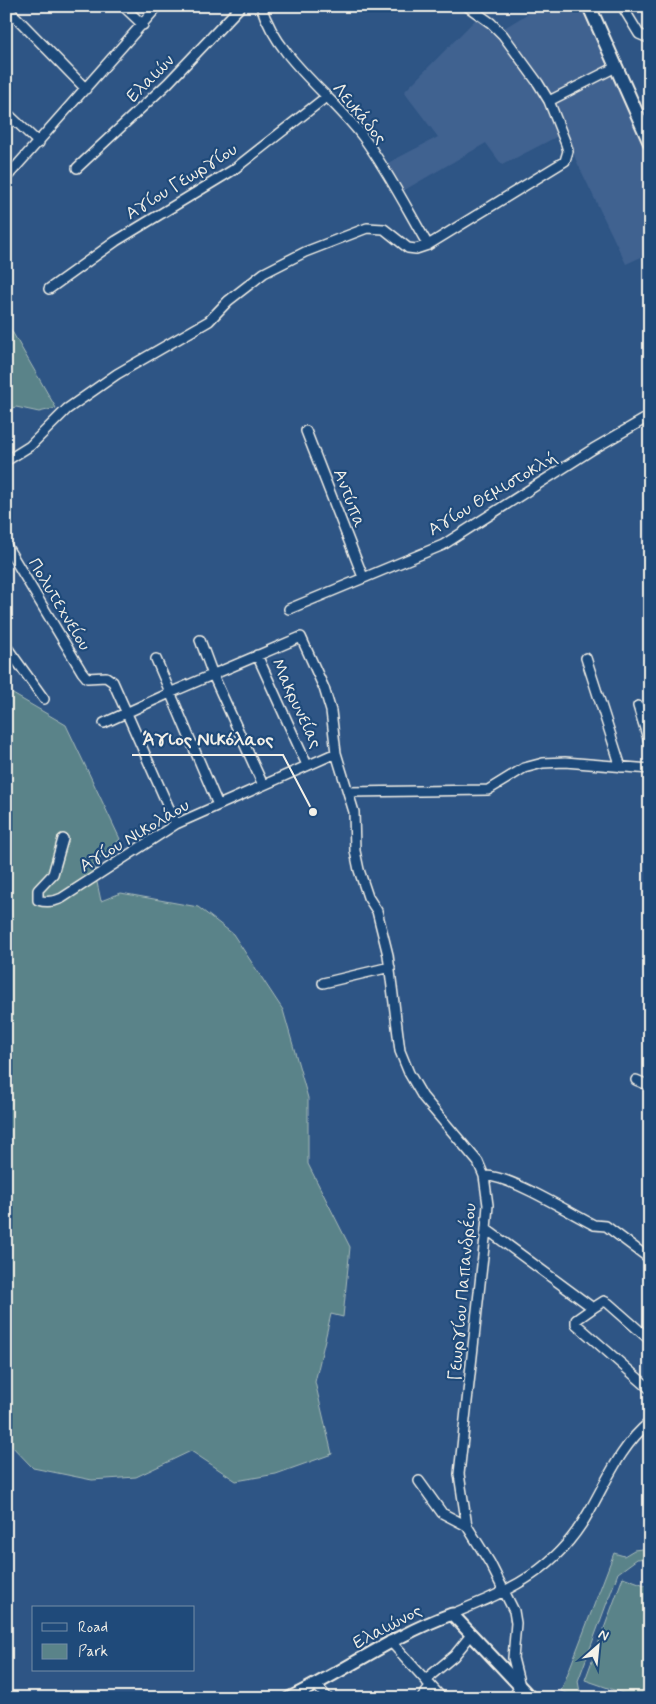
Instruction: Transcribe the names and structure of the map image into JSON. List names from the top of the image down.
{
  "streets": {
    "street": [
      "Ελαιών",
      "Λευκάδος",
      "Αγίου Γεωργίου",
      "Αγίου Θεμιστοκλή",
      "Αντύπα",
      "Πολυτεχνείου",
      "Μακρυνείας",
      "Αγίου Νικολάου",
      "Γεωργίου Παπανδρέου",
      "Ελαιώνος"
    ]
  },
  "crossings": [
    ["Λευκάδος", "Αγίου Γεωργίου"],
    ["Αγίου Θεμιστοκλή", "Αντύπα"],
    ["Μακρυνείας", "Αγίου Νικολάου"],
    ["Μακρυνείας", "Γεωργίου Παπανδρέου"],
    ["Αγίου Νικολάου", "Γεωργίου Παπανδρέου"],
    ["Γεωργίου Παπανδρέου", "Ελαιώνος"]
  ],
  "places": ["Άγιος Νικόλαος"],
  "legend": ["Road", "Park"],
  "north": "top right"
}
